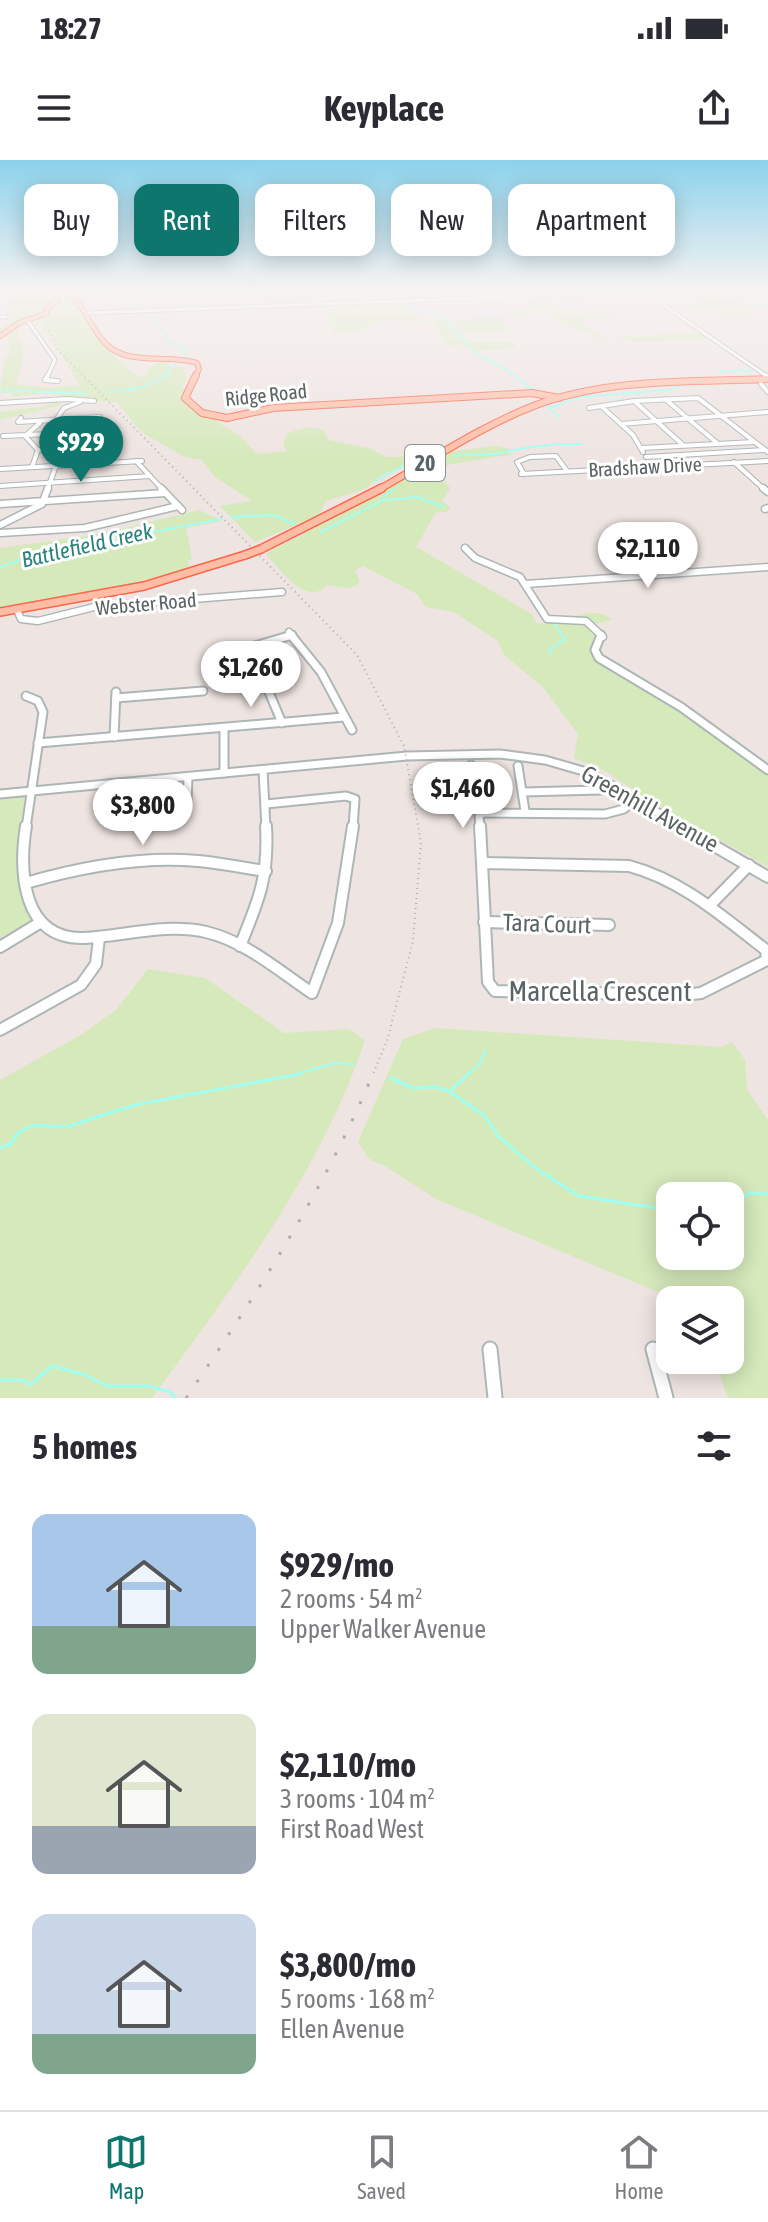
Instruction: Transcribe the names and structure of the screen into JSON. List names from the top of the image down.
{
  "streets": {
    "main road": ["Ridge Road", "20"],
    "street": [
      "Bradshaw Drive",
      "Webster Road",
      "Greenhill Avenue",
      "Tara Court",
      "Marcella Crescent"
    ]
  },
  "crossings": [
    ["Ridge Road", "20"],
    ["20", "Webster Road"],
    ["Tara Court", "Marcella Crescent"]
  ],
  "water": ["Battlefield Creek"],
  "page": {
    "status": "18:27",
    "header": "Keyplace",
    "chip": [
      "Buy",
      "Rent",
      "Filters",
      "New",
      "Apartment"
    ],
    "price": [
      "$929",
      "$2,110",
      "$1,260",
      "$1,460",
      "$3,800"
    ],
    "heading": "5 homes",
    "list": [
      {
        "name": "$929/mo",
        "note": "2 rooms · 54 m² · Upper Walker Avenue"
      },
      {
        "name": "$2,110/mo",
        "note": "3 rooms · 104 m² · First Road West"
      },
      {
        "name": "$3,800/mo",
        "note": "5 rooms · 168 m² · Ellen Avenue"
      }
    ],
    "tabs": ["Map", "Saved", "Home"]
  }
}
